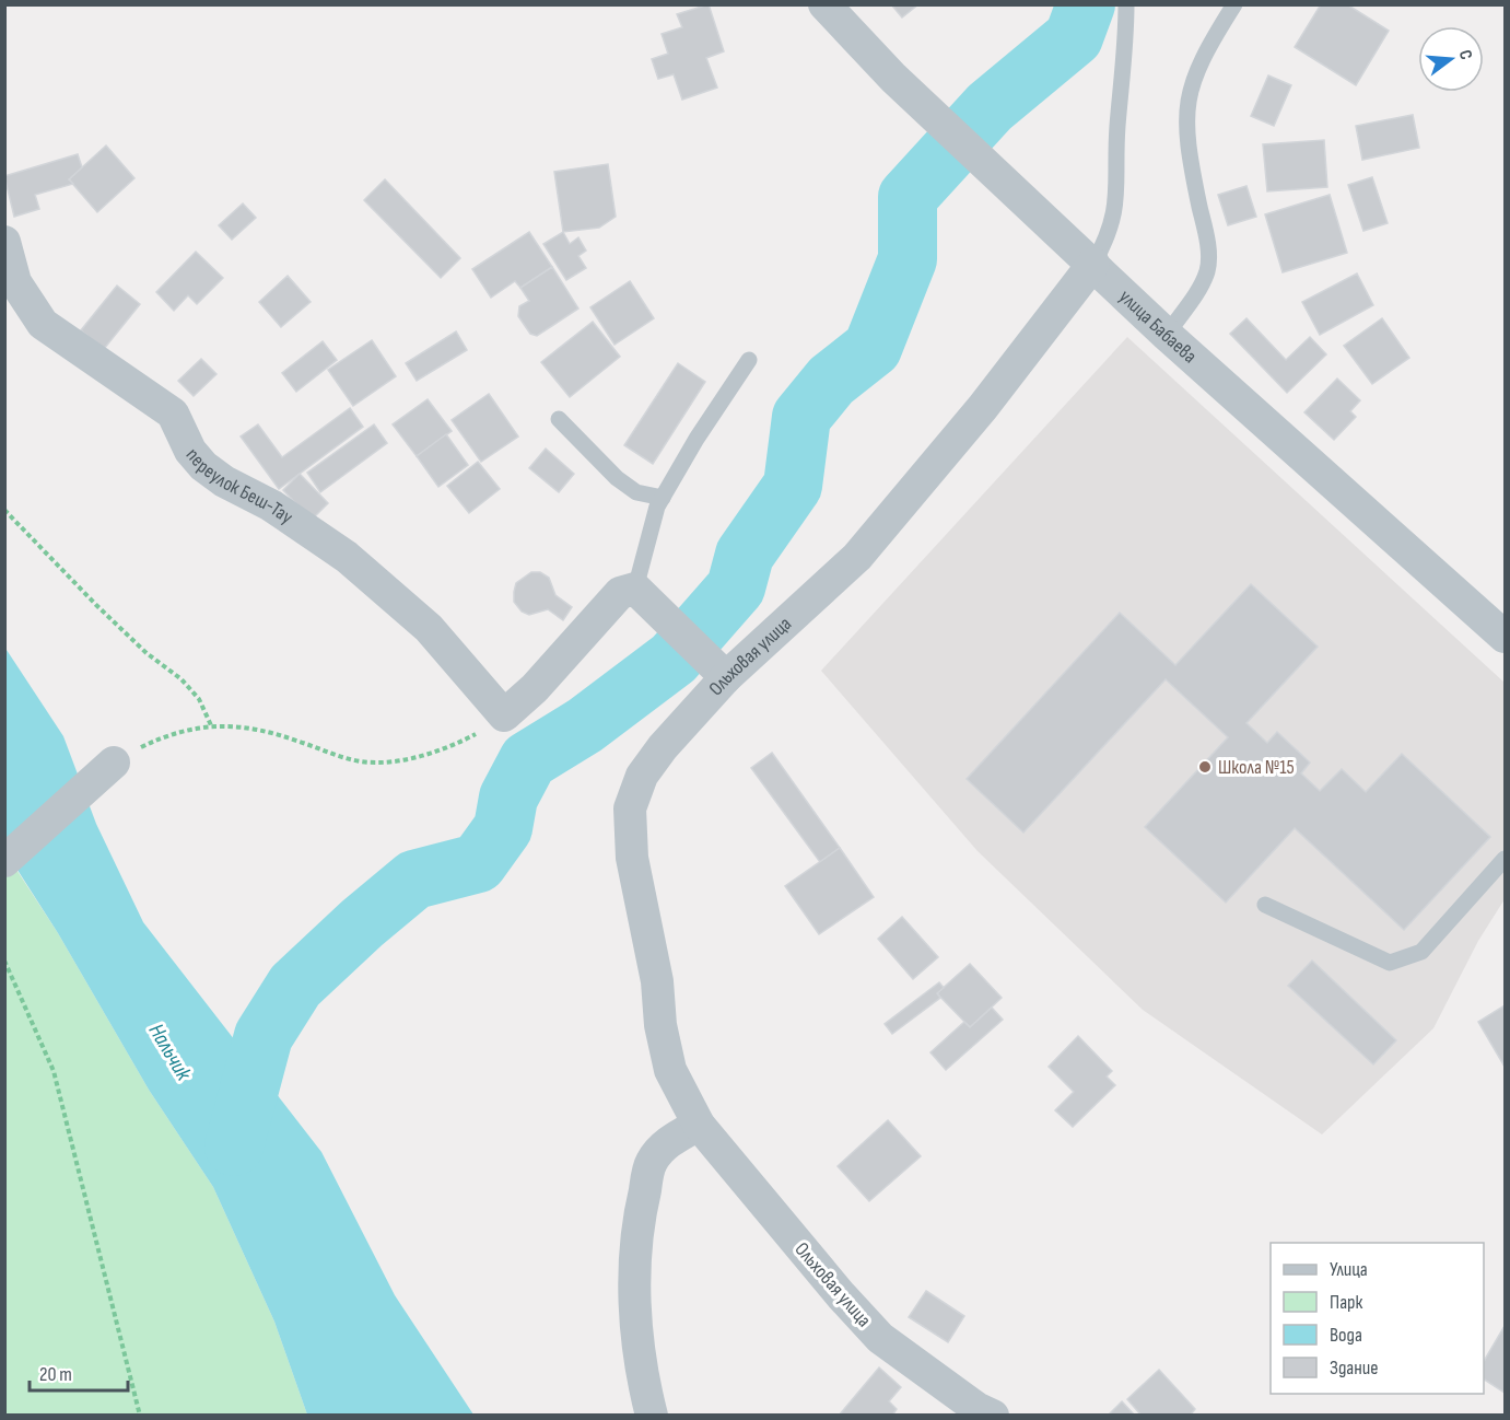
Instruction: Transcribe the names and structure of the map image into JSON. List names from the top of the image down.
{
  "streets": {
    "street": ["улица Бабаева", "переулок Беш-Тау", "Ольховая улица"]
  },
  "crossings": [
    ["улица Бабаева", "Ольховая улица"]
  ],
  "water": ["Нальчик"],
  "places": ["Школа №15"],
  "legend": [
    "Улица",
    "Парк",
    "Вода",
    "Здание"
  ],
  "scale_bar": "20 m",
  "north": "right"
}
